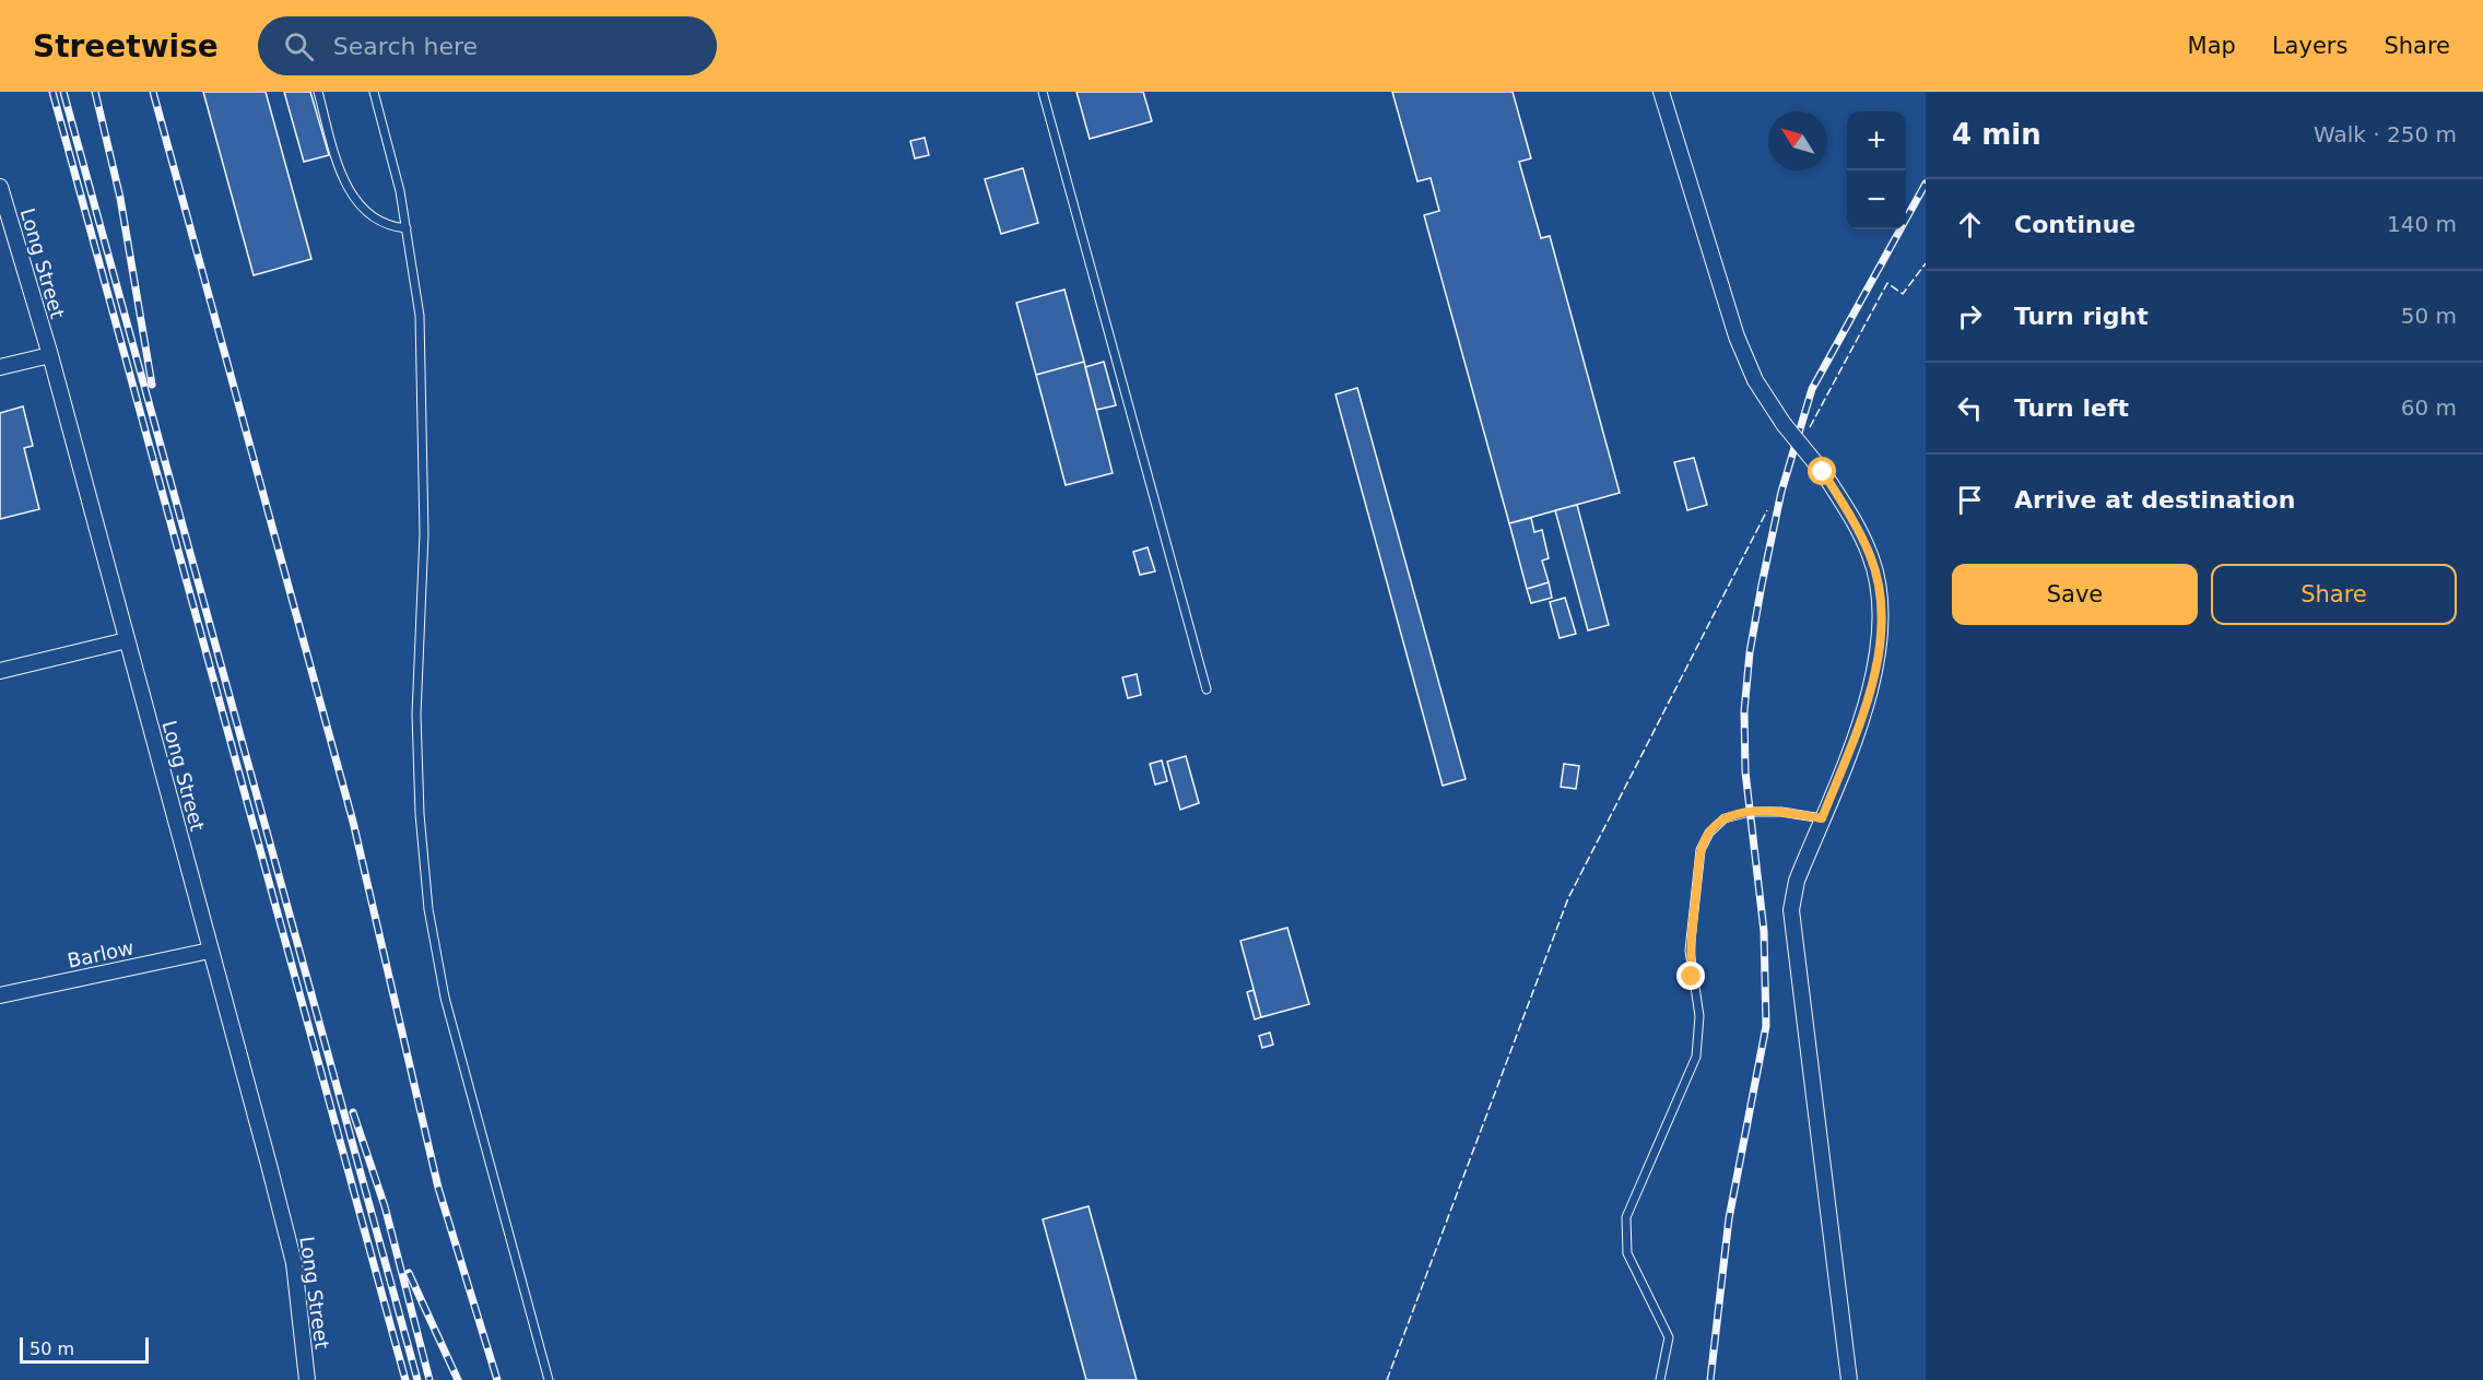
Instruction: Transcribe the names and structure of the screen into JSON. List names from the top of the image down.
{
  "streets": {
    "street": ["Long Street", "Barlow"]
  },
  "crossings": [
    ["Long Street", "Barlow"]
  ],
  "scale_bar": "50 m",
  "north": "top left",
  "page": {
    "header": "Streetwise",
    "search": "Search here",
    "nav": ["Map", "Layers", "Share"],
    "heading": ["4 min", "Walk · 250 m"],
    "map_buttons": ["+", "−"],
    "list": [
      ["Continue", "140 m"],
      ["Turn right", "50 m"],
      ["Turn left", "60 m"],
      "Arrive at destination"
    ],
    "buttons": ["Save", "Share"],
    "scale": "50 m"
  }
}
